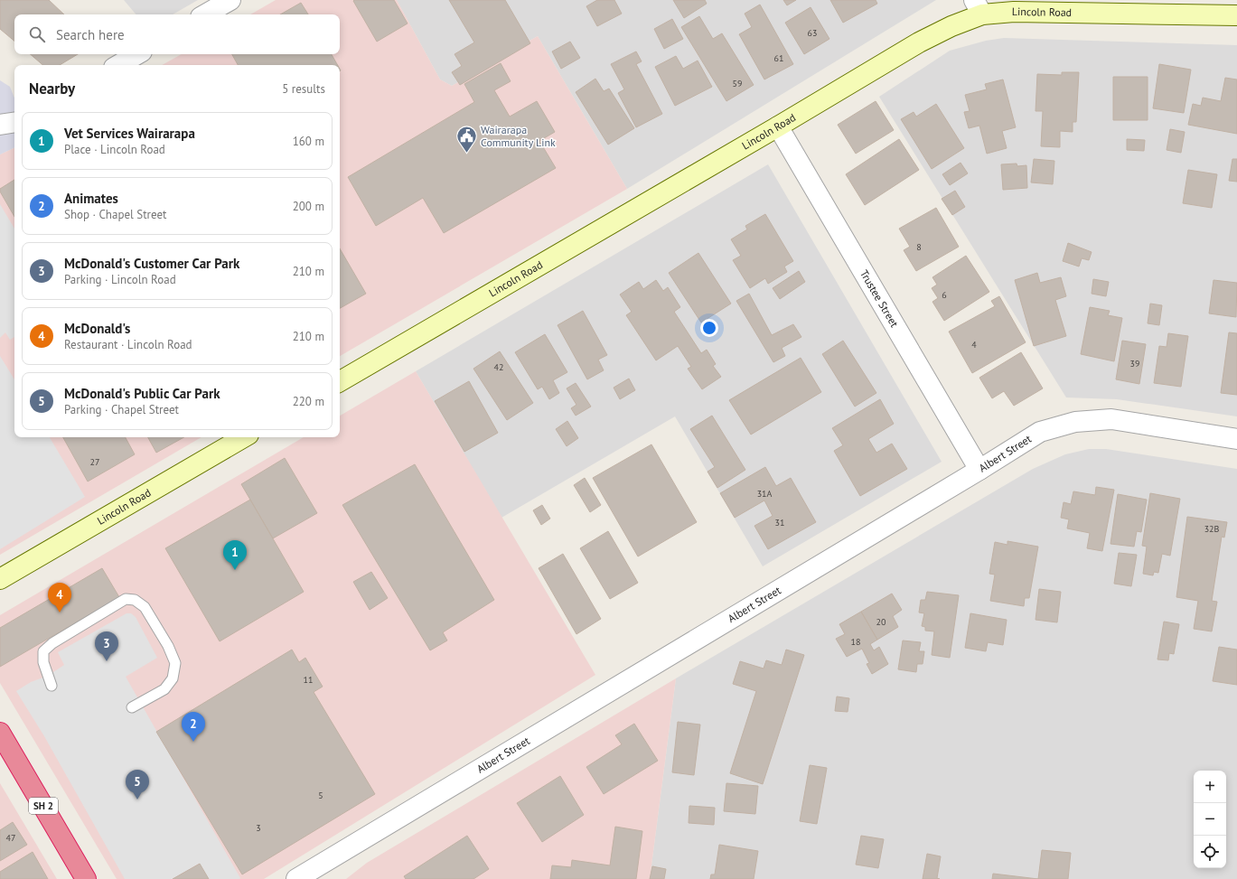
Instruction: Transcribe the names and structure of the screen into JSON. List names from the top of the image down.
{
  "streets": {
    "highway": ["SH 2"],
    "street": ["Lincoln Road", "Trustee Street", "Albert Street"]
  },
  "crossings": [
    ["Lincoln Road", "Trustee Street"],
    ["Trustee Street", "Albert Street"]
  ],
  "places": {
    "public building": ["Wairarapa Community Link"]
  },
  "house_numbers": [
    "63",
    "61",
    "59",
    "8",
    "6",
    "4",
    "39",
    "42",
    "27",
    "31A",
    "31",
    "32B",
    "20",
    "18",
    "11",
    "5",
    "3",
    "47"
  ],
  "page": {
    "search": "Search here",
    "heading": ["Nearby", "5 results"],
    "list": [
      {
        "mark": "1",
        "name": "Vet Services Wairarapa",
        "note": "Place · Lincoln Road",
        "value": "160 m"
      },
      {
        "mark": "2",
        "name": "Animates",
        "note": "Shop · Chapel Street",
        "value": "200 m"
      },
      {
        "mark": "3",
        "name": "McDonald's Customer Car Park",
        "note": "Parking · Lincoln Road",
        "value": "210 m"
      },
      {
        "mark": "4",
        "name": "McDonald's",
        "note": "Restaurant · Lincoln Road",
        "value": "210 m"
      },
      {
        "mark": "5",
        "name": "McDonald's Public Car Park",
        "note": "Parking · Chapel Street",
        "value": "220 m"
      }
    ],
    "pins": [
      "1",
      "4",
      "3",
      "2",
      "5"
    ],
    "map_buttons": ["+", "−"]
  }
}
